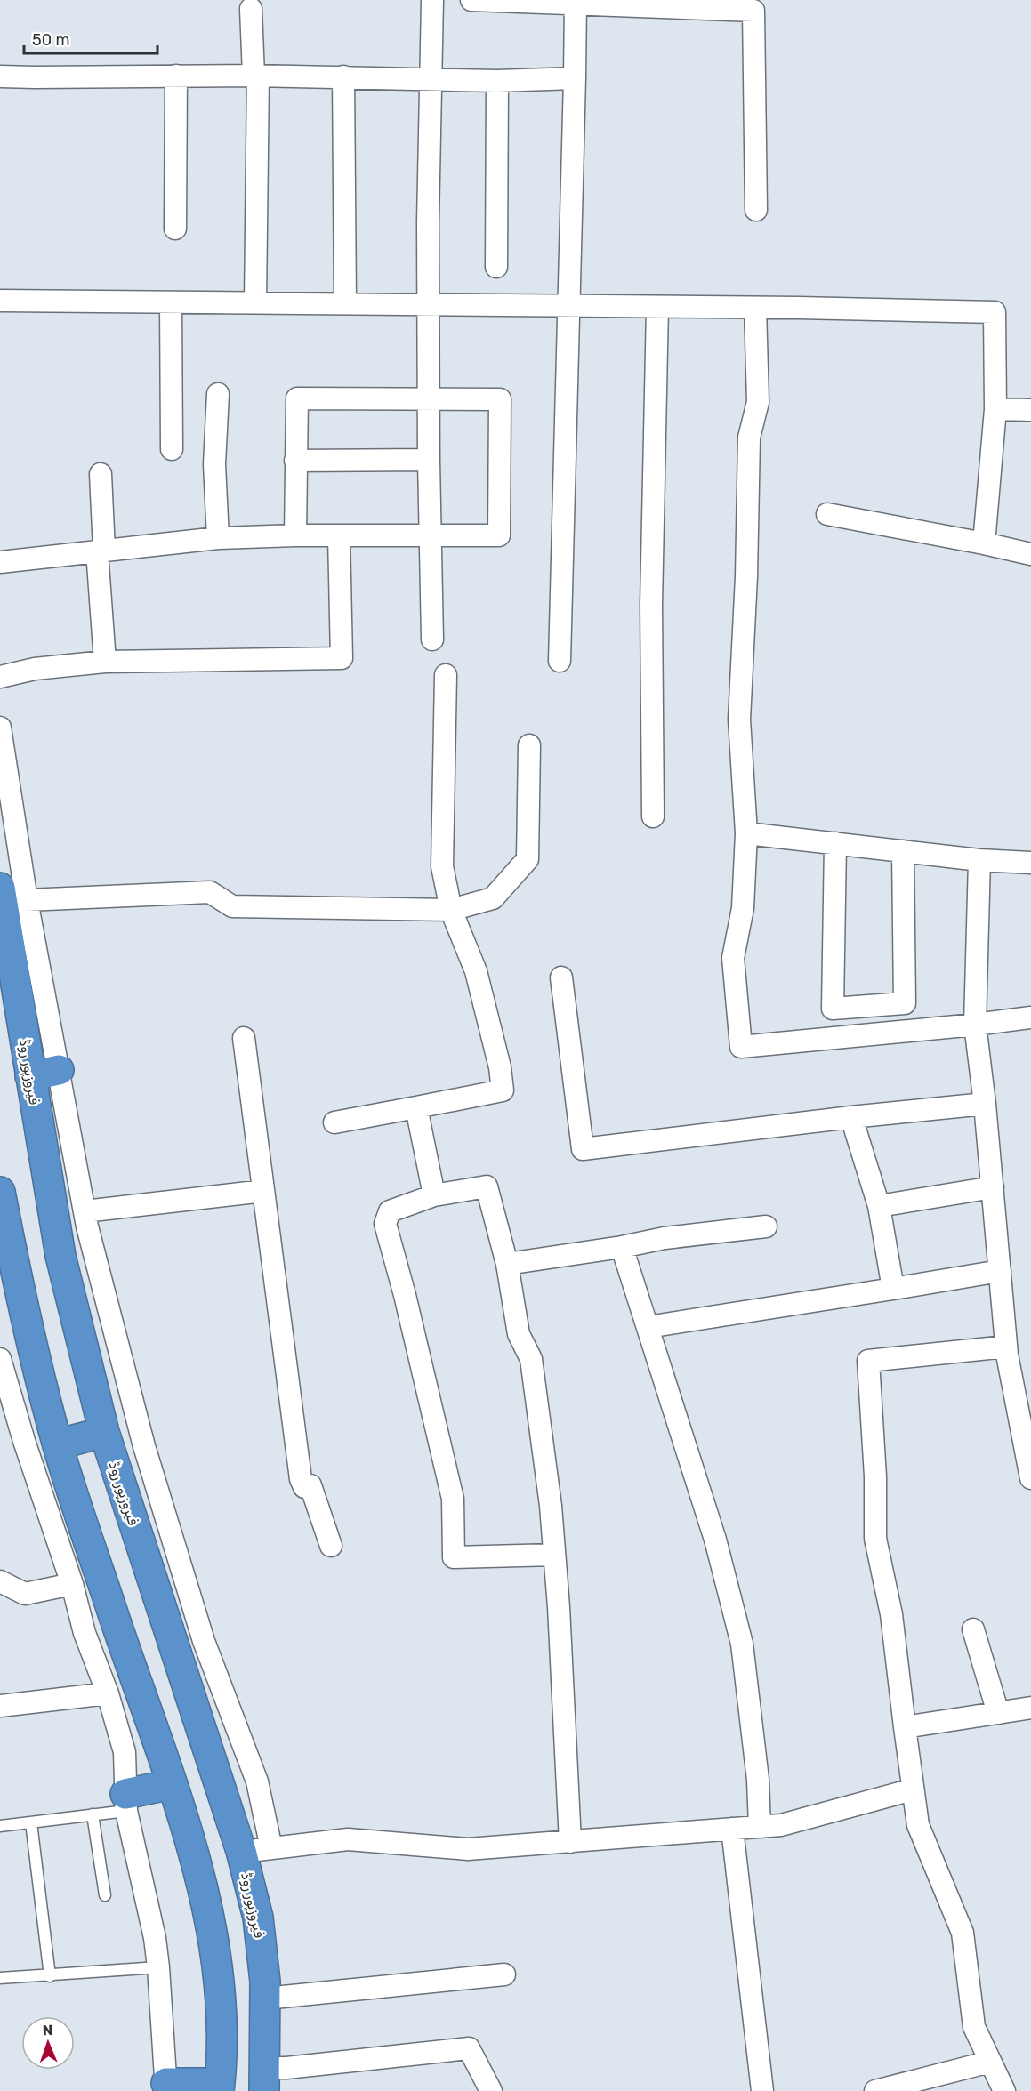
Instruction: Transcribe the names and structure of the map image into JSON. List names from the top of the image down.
{
  "streets": {
    "highway": ["فیروزپور روڈ"]
  },
  "scale_bar": "50 m",
  "north": "top"
}
